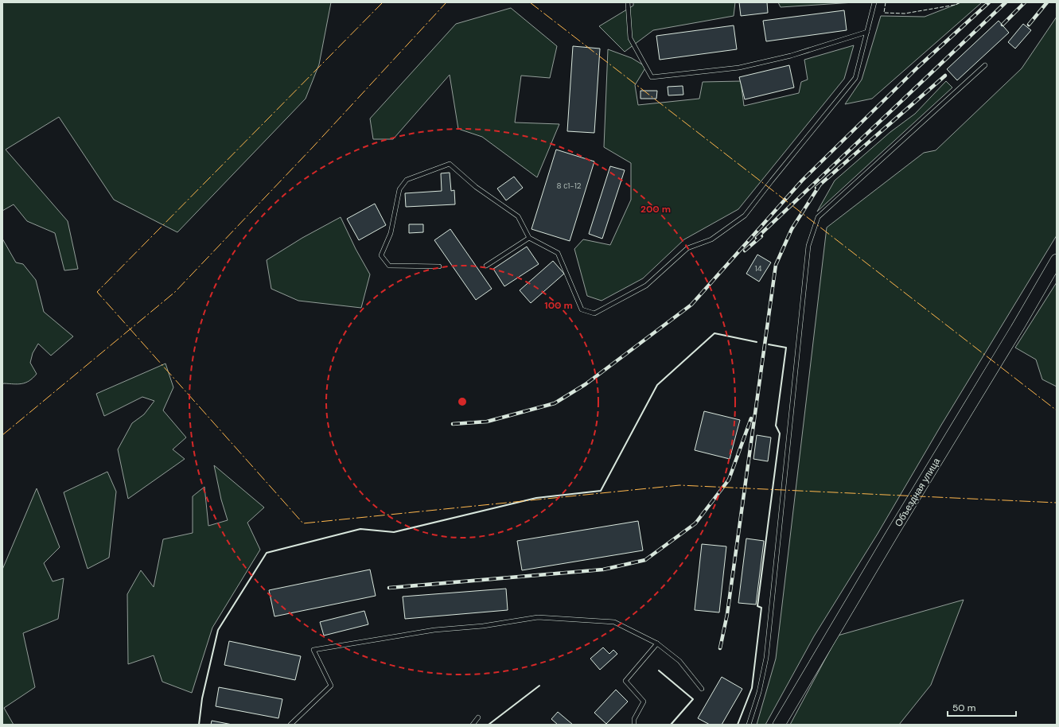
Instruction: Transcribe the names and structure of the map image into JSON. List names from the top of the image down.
{
  "streets": {
    "main road": ["Объездная улица"]
  },
  "house_numbers": ["8 с1-12", "14"],
  "scale_bar": "50 m",
  "rings": ["200 m", "100 m"]
}
